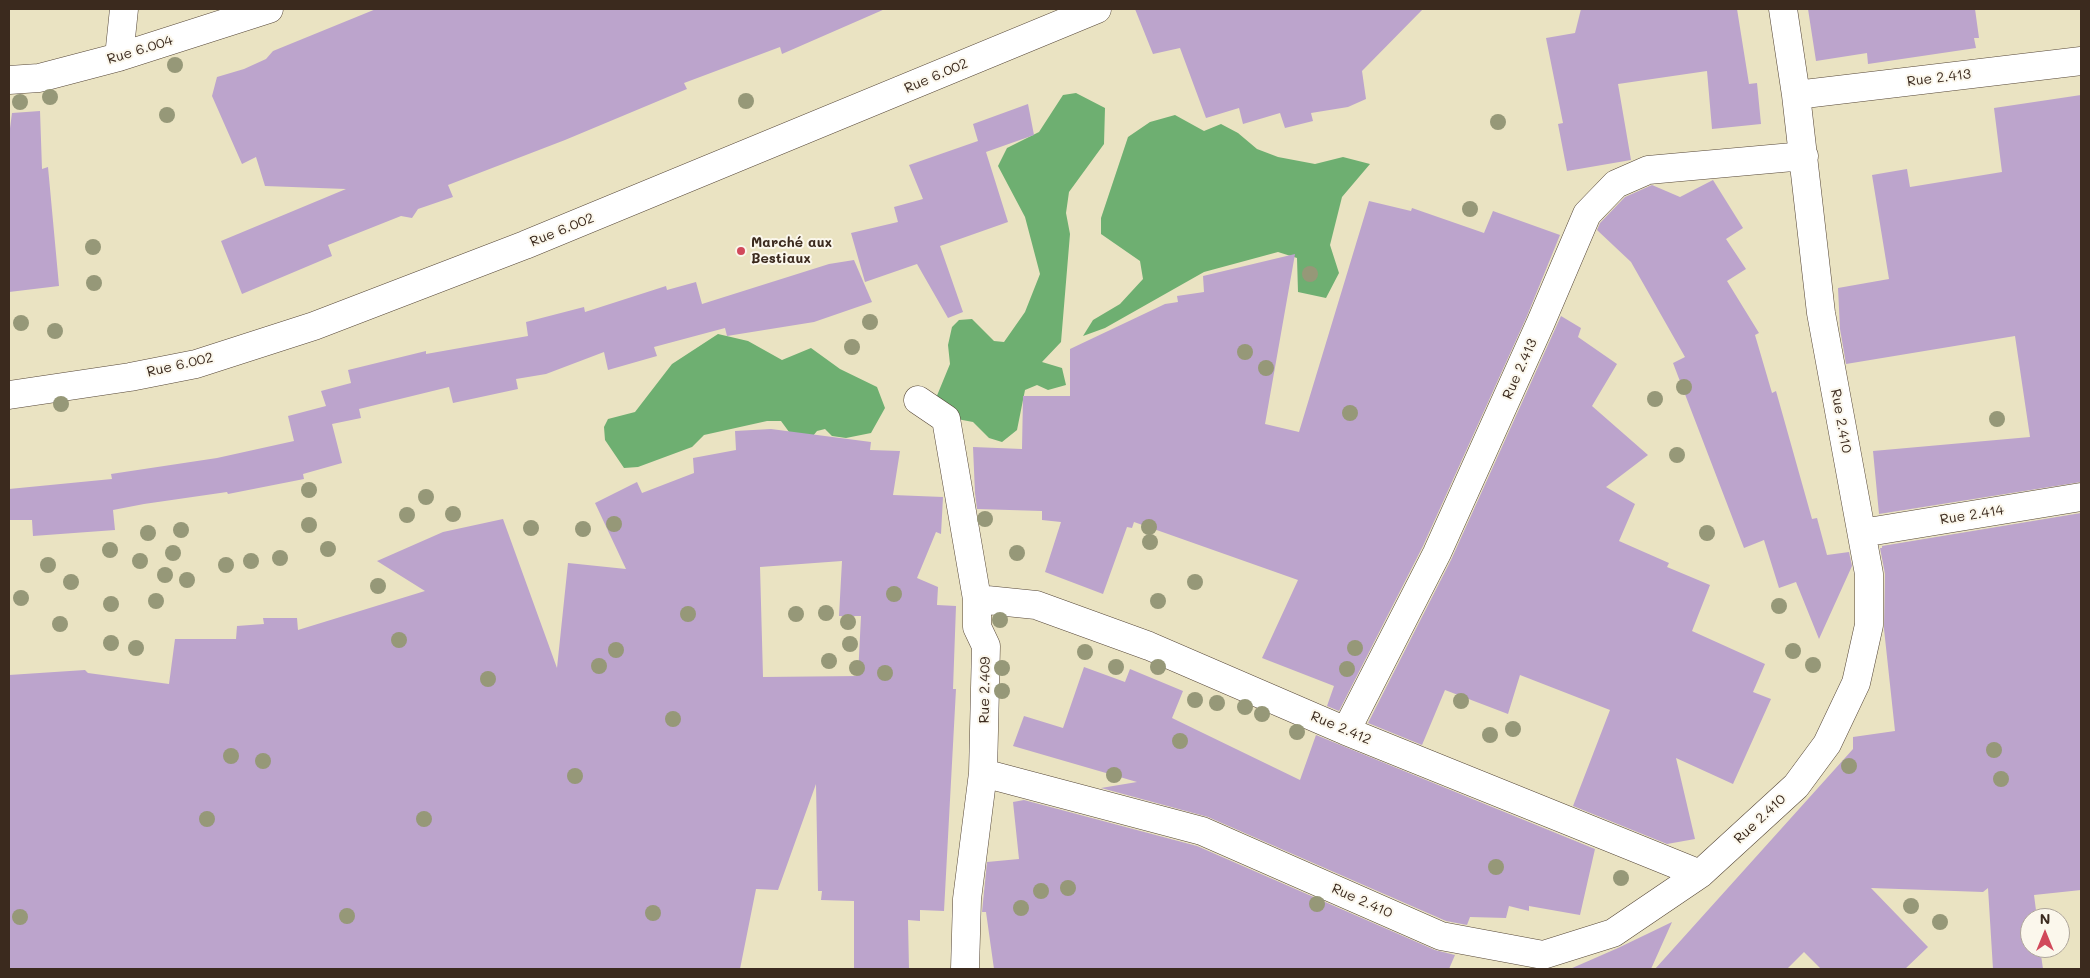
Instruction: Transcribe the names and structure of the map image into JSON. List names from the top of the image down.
{
  "streets": {
    "street": [
      "Rue 6.004",
      "Rue 6.002",
      "Rue 2.413",
      "Rue 2.410",
      "Rue 2.414",
      "Rue 2.409",
      "Rue 2.412"
    ]
  },
  "crossings": [
    ["Rue 2.413", "Rue 2.410"],
    ["Rue 2.413", "Rue 2.412"],
    ["Rue 2.410", "Rue 2.414"],
    ["Rue 2.410", "Rue 2.409"],
    ["Rue 2.410", "Rue 2.412"],
    ["Rue 2.409", "Rue 2.412"]
  ],
  "places": ["Marché aux Bestiaux"],
  "north": "top"
}
